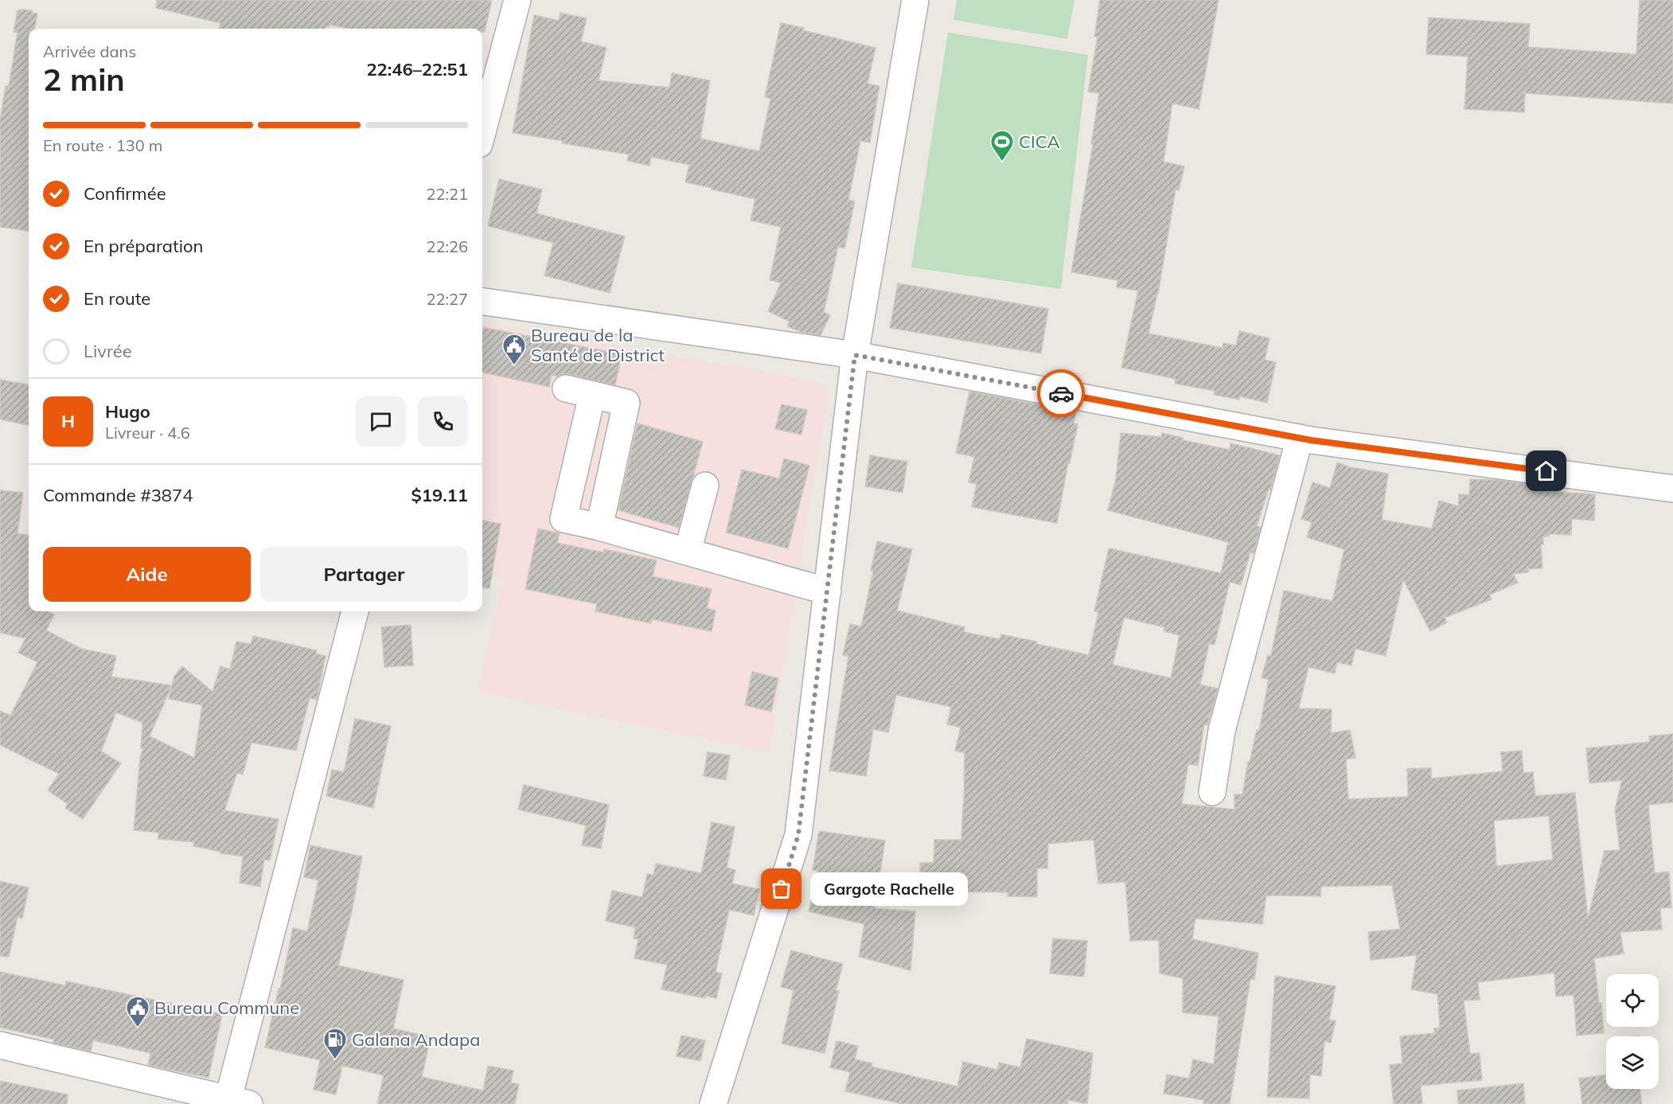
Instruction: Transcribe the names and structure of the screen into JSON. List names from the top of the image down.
{
  "places": {
    "sports": ["CICA"],
    "public building": ["Bureau de la Santé de District", "Bureau Commune"],
    "other": ["Gargote Rachelle"],
    "fuel station": ["Galana Andapa"]
  },
  "page": {
    "heading": ["2 min", "Arrivée dans", "22:46–22:51"],
    "panel": [
      "Hugo",
      "Livreur · 4.6",
      "Commande #3874",
      "$19.11"
    ],
    "bar": "En route · 130 m",
    "list": [
      ["Confirmée", "22:21"],
      ["En préparation", "22:26"],
      ["En route", "22:27"],
      "Livrée"
    ],
    "round": "H",
    "buttons": ["Aide", "Partager"],
    "bubble": "Gargote Rachelle"
  }
}
